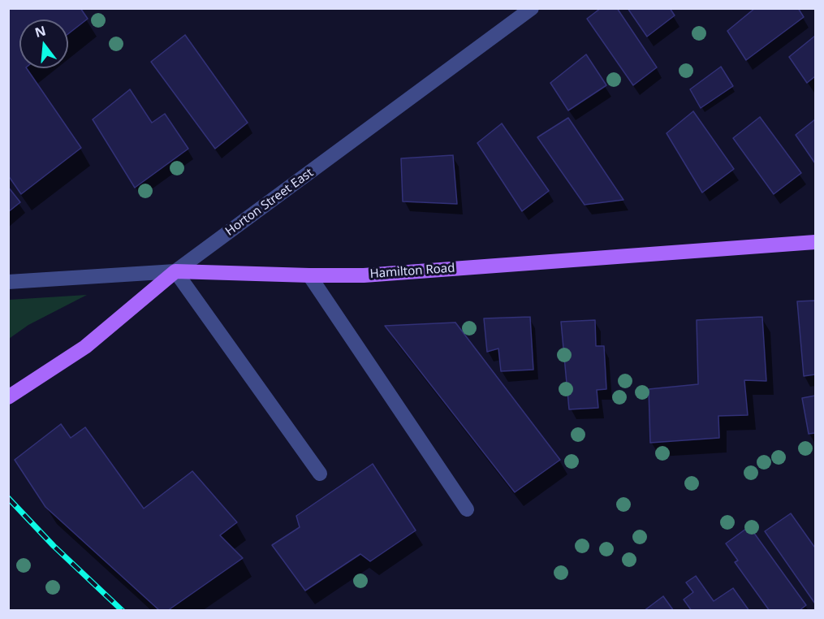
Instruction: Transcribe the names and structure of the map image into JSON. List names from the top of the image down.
{
  "streets": {
    "main road": ["Horton Street East", "Hamilton Road"]
  },
  "crossings": [
    ["Horton Street East", "Hamilton Road"]
  ],
  "north": "top"
}
